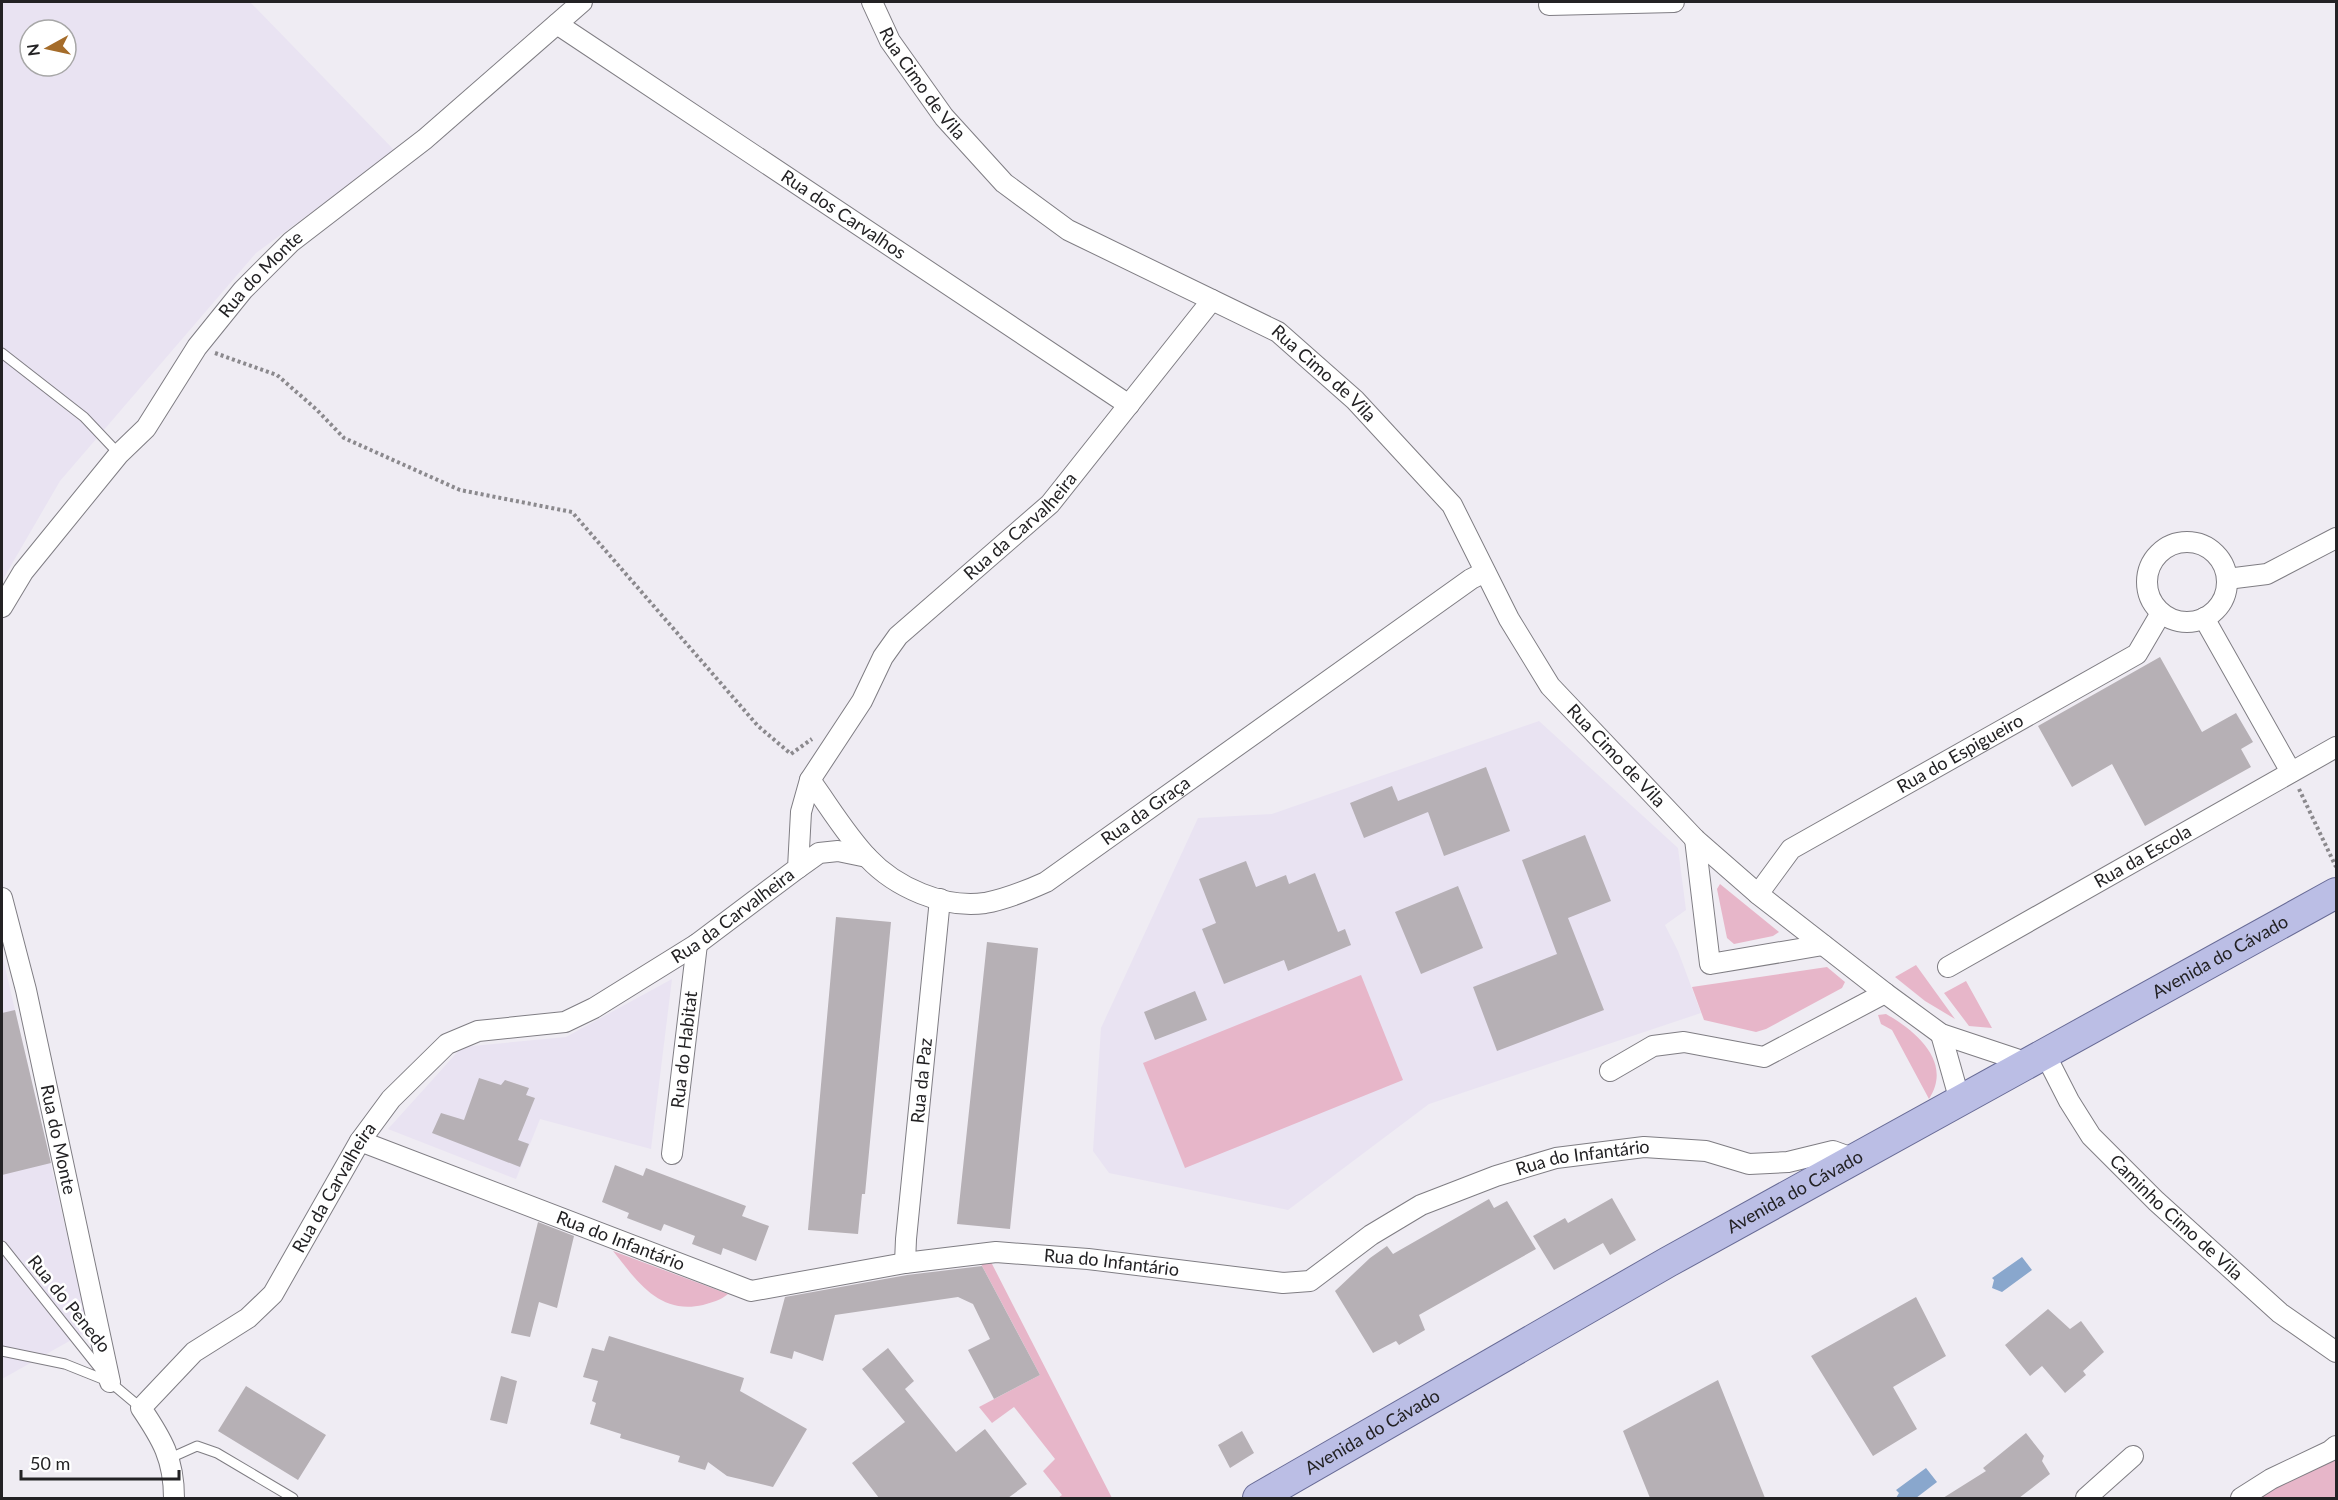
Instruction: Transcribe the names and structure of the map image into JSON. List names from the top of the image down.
{
  "streets": {
    "main road": ["Avenida do Cávado"],
    "street": [
      "Rua Cimo de Vila",
      "Rua dos Carvalhos",
      "Rua do Monte",
      "Rua da Carvalheira",
      "Rua do Espigueiro",
      "Rua da Graça",
      "Rua da Escola",
      "Rua do Habitat",
      "Rua da Paz",
      "Rua do Infantário",
      "Caminho Cimo de Vila"
    ],
    "lane": ["Rua do Penedo"]
  },
  "crossings": [
    ["Rua Cimo de Vila", "Rua da Carvalheira"],
    ["Rua Cimo de Vila", "Rua do Espigueiro"],
    ["Rua Cimo de Vila", "Rua da Graça"],
    ["Rua Cimo de Vila", "Avenida do Cávado"],
    ["Rua Cimo de Vila", "Caminho Cimo de Vila"],
    ["Rua dos Carvalhos", "Rua do Monte"],
    ["Rua dos Carvalhos", "Rua da Carvalheira"],
    ["Rua do Monte", "Rua do Penedo"],
    ["Rua da Carvalheira", "Rua da Graça"],
    ["Rua da Carvalheira", "Rua do Habitat"],
    ["Rua da Carvalheira", "Rua do Infantário"],
    ["Rua da Graça", "Rua da Paz"],
    ["Avenida do Cávado", "Rua do Infantário"],
    ["Avenida do Cávado", "Caminho Cimo de Vila"],
    ["Rua da Paz", "Rua do Infantário"]
  ],
  "scale_bar": "50 m",
  "north": "left"
}
